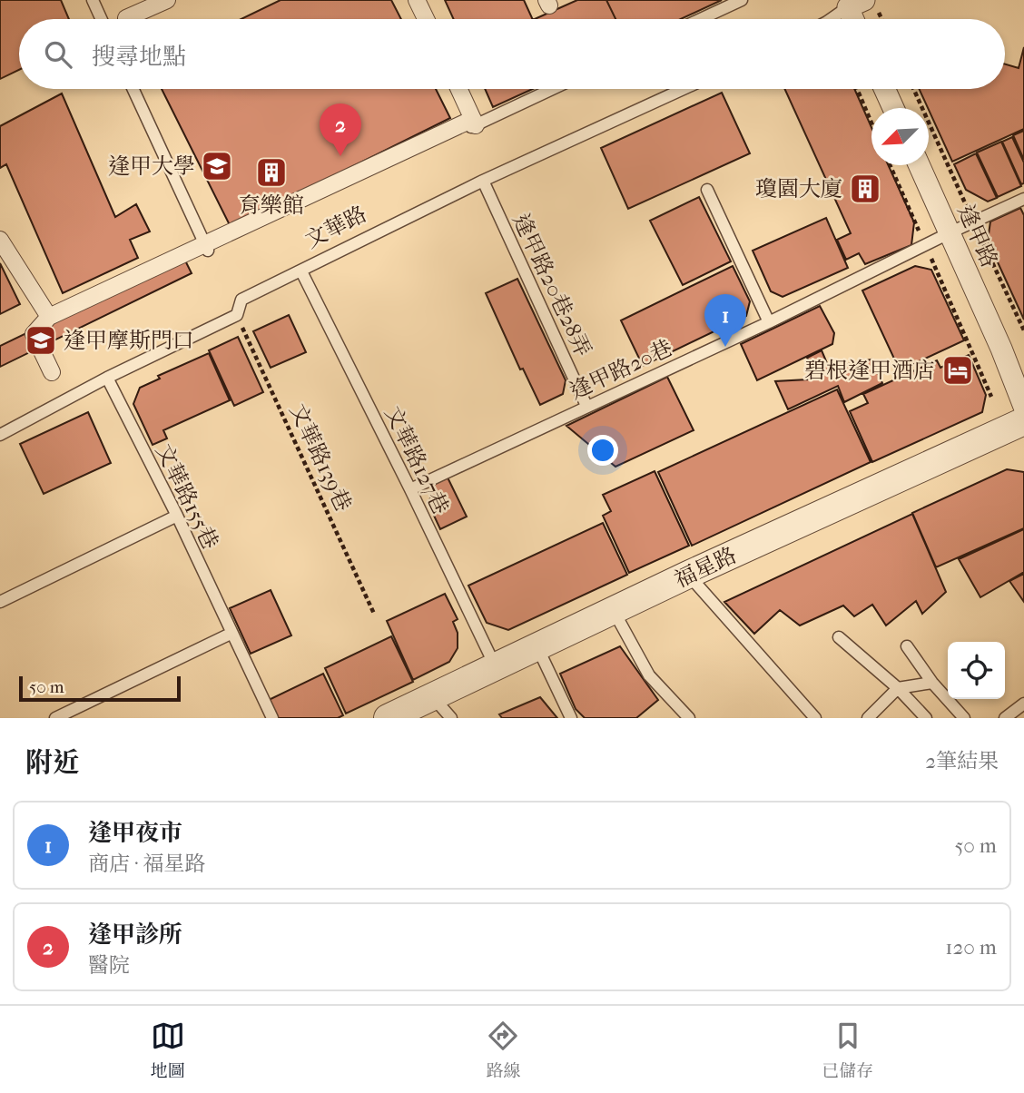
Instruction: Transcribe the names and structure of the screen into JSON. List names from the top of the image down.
{
  "streets": {
    "street": ["逢甲路", "福星路"],
    "lane": [
      "文華路",
      "逢甲路20巷28弄",
      "逢甲路20巷",
      "文華路127巷",
      "文華路155巷"
    ],
    "path": ["文華路139巷"]
  },
  "crossings": [
    ["文華路", "逢甲路20巷28弄"],
    ["文華路", "文華路139巷"],
    ["文華路", "文華路127巷"],
    ["文華路", "文華路155巷"],
    ["逢甲路", "逢甲路20巷"],
    ["逢甲路20巷28弄", "逢甲路20巷"],
    ["逢甲路20巷", "文華路127巷"],
    ["文華路127巷", "福星路"]
  ],
  "places": {
    "school or university": ["逢甲大學", "逢甲摩斯門口"],
    "building": ["育樂館", "瓊園大廈"],
    "hotel": ["碧根逢甲酒店"]
  },
  "scale_bar": "50 m",
  "north": "bottom left",
  "page": {
    "search": "搜尋地點",
    "pins": ["2", "1"],
    "scale": "50 m",
    "heading": ["附近", "2筆結果"],
    "list": [
      {
        "mark": "1",
        "name": "逢甲夜市",
        "note": "商店 · 福星路",
        "value": "50 m"
      },
      {
        "mark": "2",
        "name": "逢甲診所",
        "note": "醫院",
        "value": "120 m"
      }
    ],
    "nav": ["地圖", "路線", "已儲存"]
  }
}
